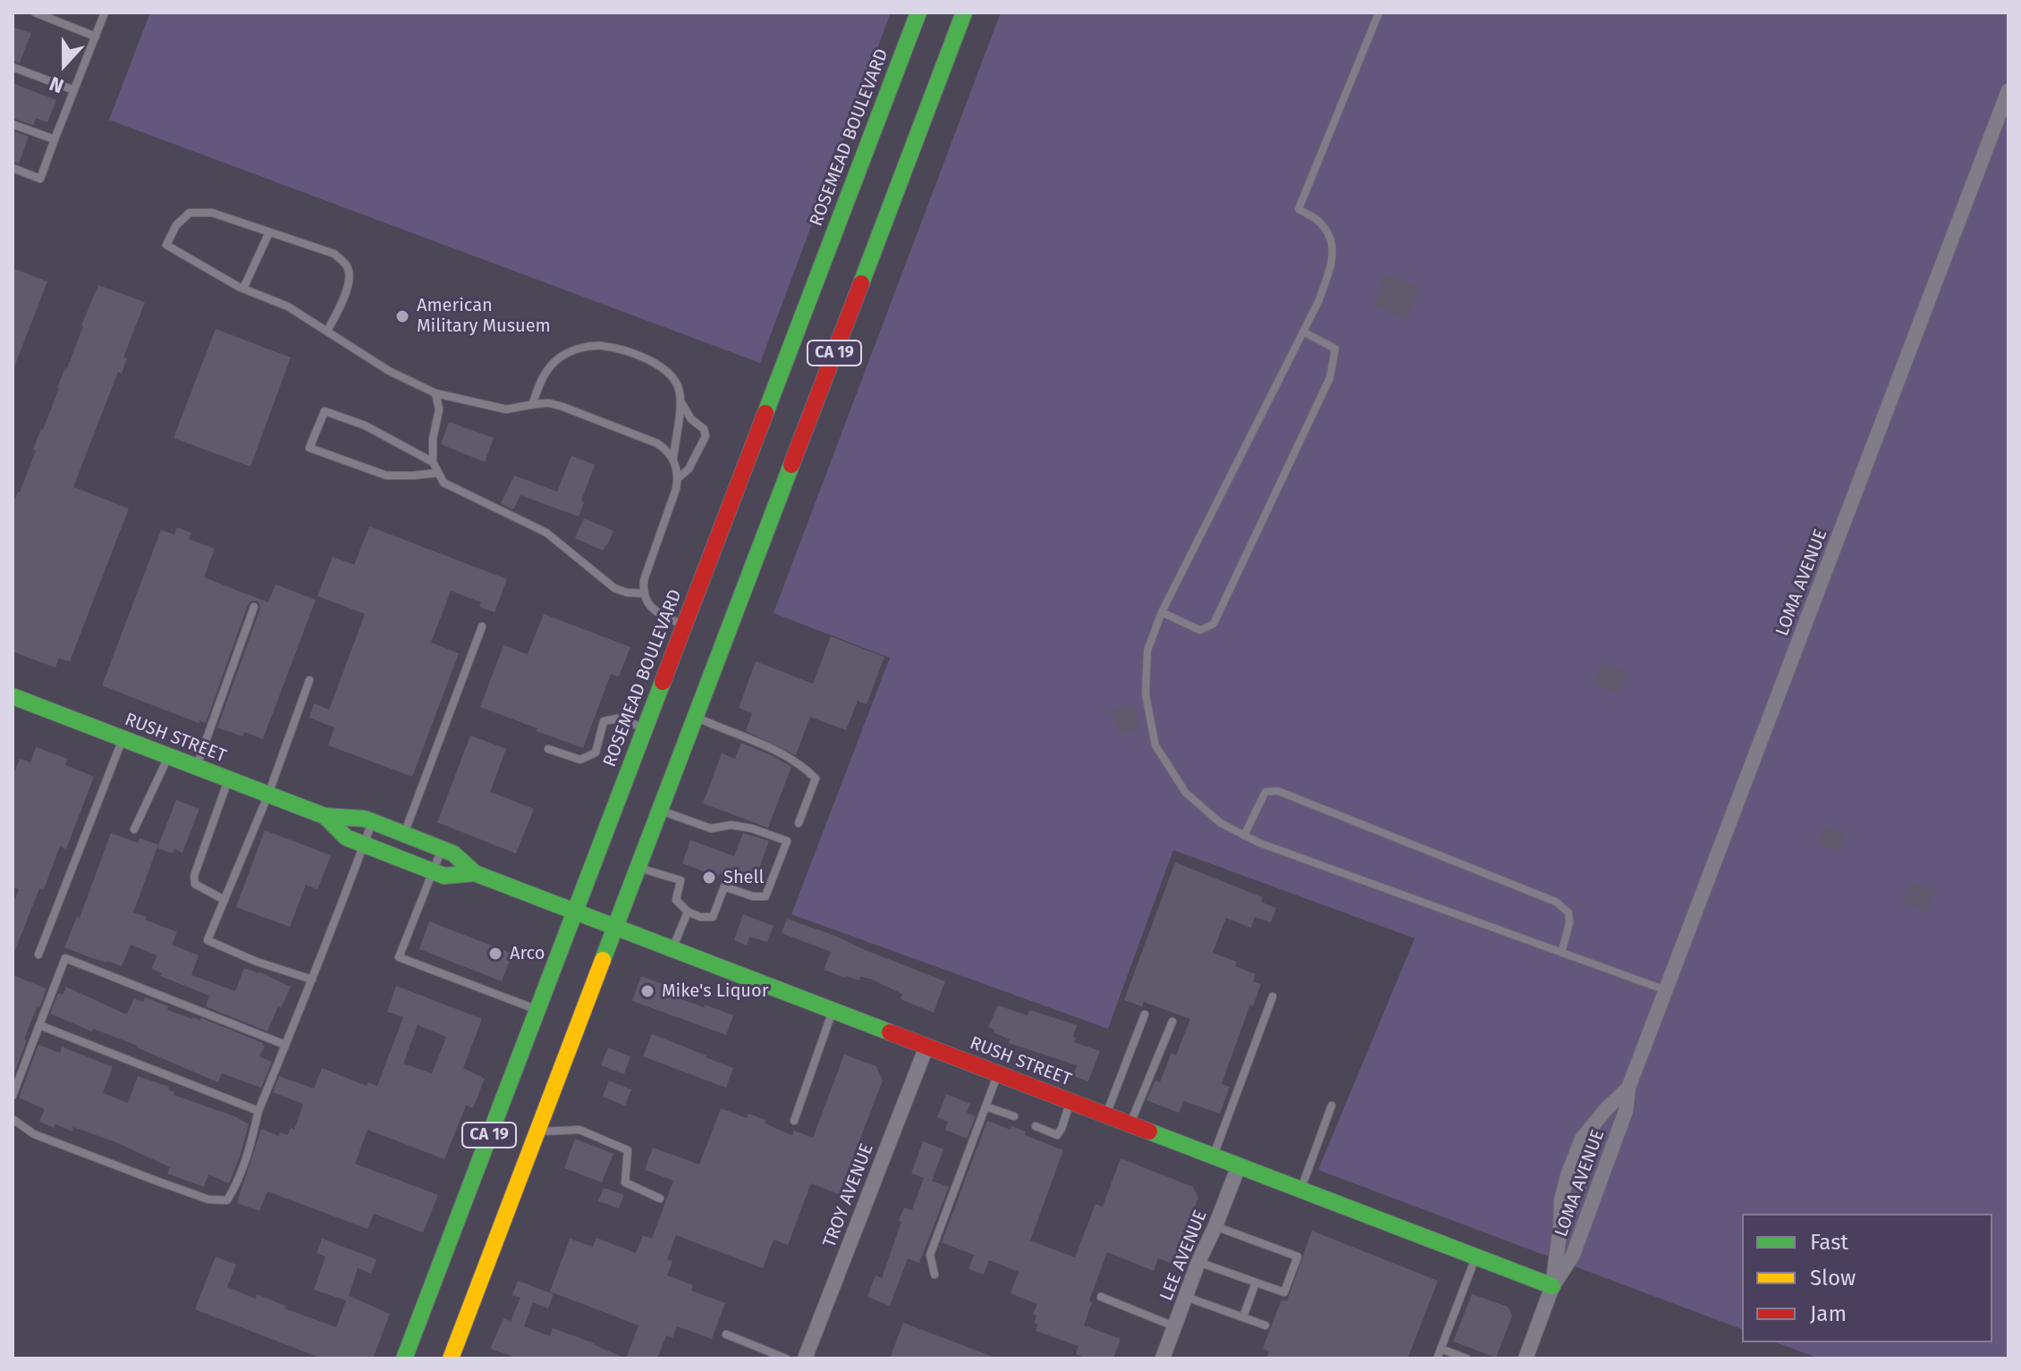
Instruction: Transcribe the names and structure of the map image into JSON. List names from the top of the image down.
{
  "streets": {
    "main road": ["ROSEMEAD BOULEVARD", "CA 19", "RUSH STREET"],
    "street": ["LOMA AVENUE", "TROY AVENUE", "LEE AVENUE"]
  },
  "crossings": [
    ["ROSEMEAD BOULEVARD", "RUSH STREET"],
    ["CA 19", "RUSH STREET"],
    ["LOMA AVENUE", "RUSH STREET"],
    ["RUSH STREET", "TROY AVENUE"],
    ["RUSH STREET", "LEE AVENUE"]
  ],
  "places": [
    "American Military Musuem",
    "Shell",
    "Arco",
    "Mike's Liquor"
  ],
  "legend": ["Fast", "Slow", "Jam"],
  "north": "bottom"
}
